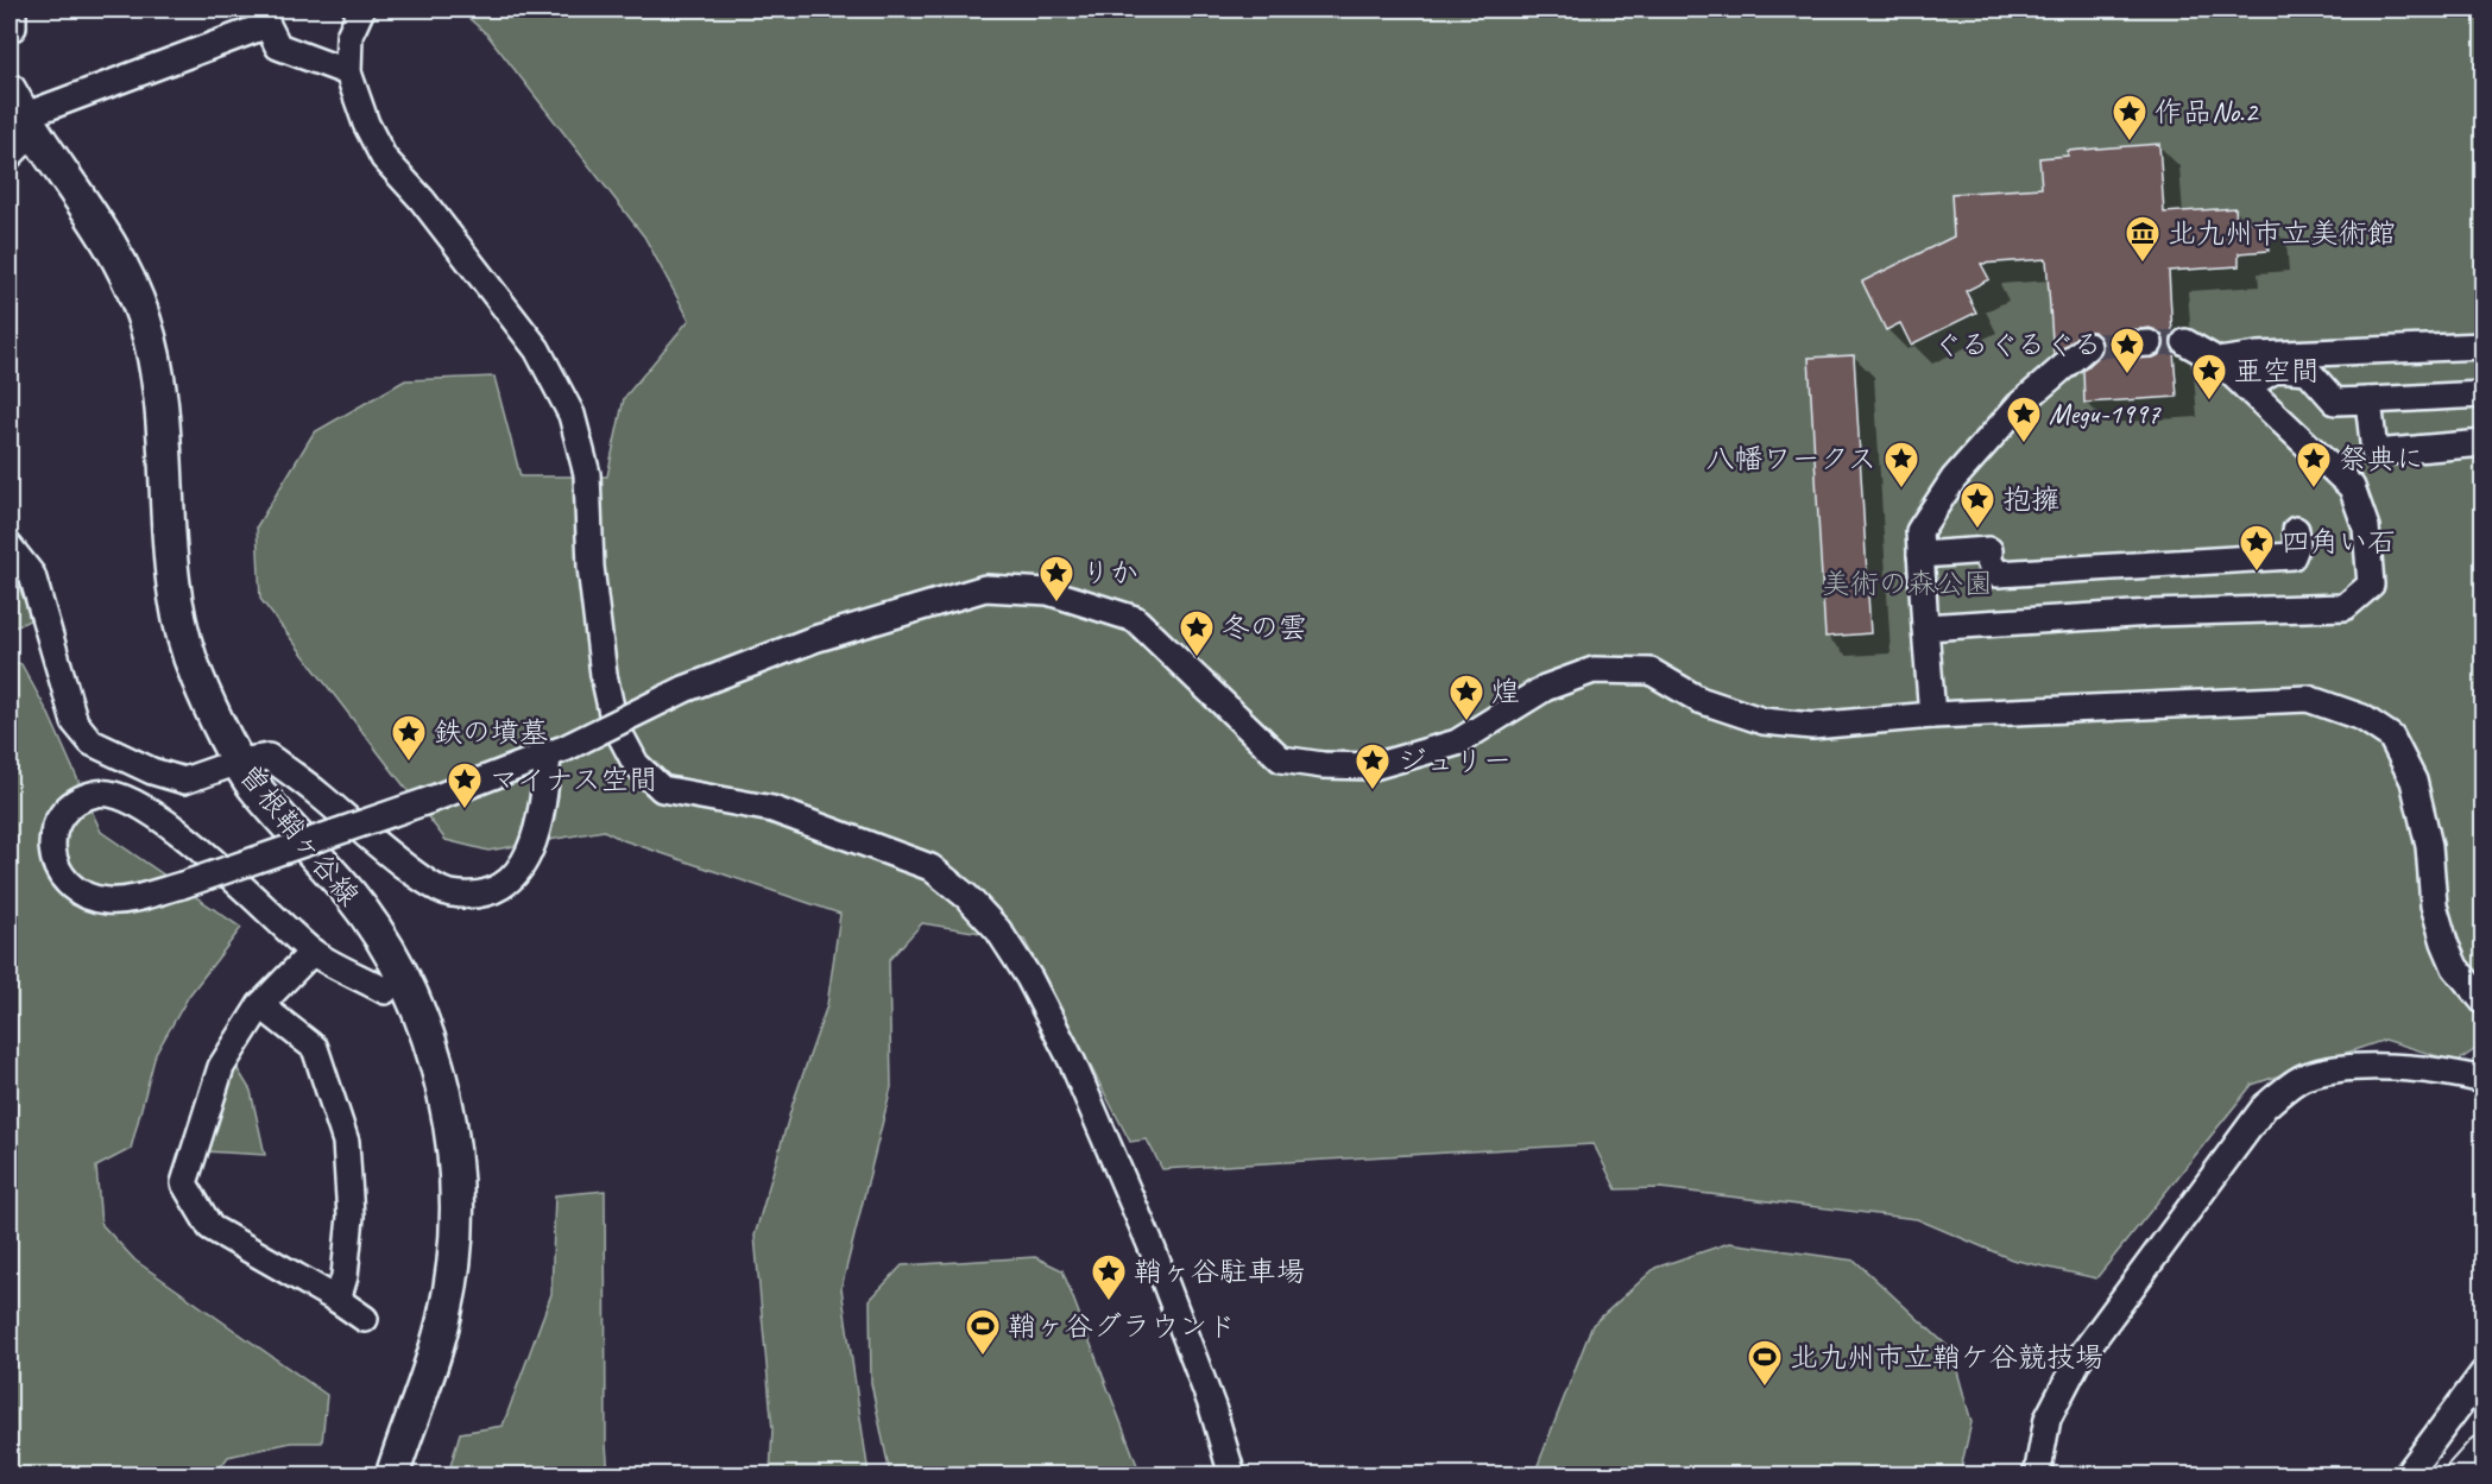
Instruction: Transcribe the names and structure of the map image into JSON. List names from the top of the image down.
{
  "streets": {
    "main road": ["曽根鞘ヶ谷線"]
  },
  "parks": ["美術の森公園"],
  "places": {
    "place": [
      "作品No.2",
      "ぐるぐるぐる",
      "亜空間",
      "Megu-1997",
      "八幡ワークス",
      "祭典に",
      "抱擁",
      "四角い石",
      "りか",
      "冬の雲",
      "煌",
      "鉄の墳墓",
      "ジュリー",
      "マイナス空間",
      "鞘ヶ谷駐車場"
    ],
    "museum": ["北九州市立美術館"],
    "sports": ["鞘ヶ谷グラウンド", "北九州市立鞘ケ谷競技場"]
  }
}
